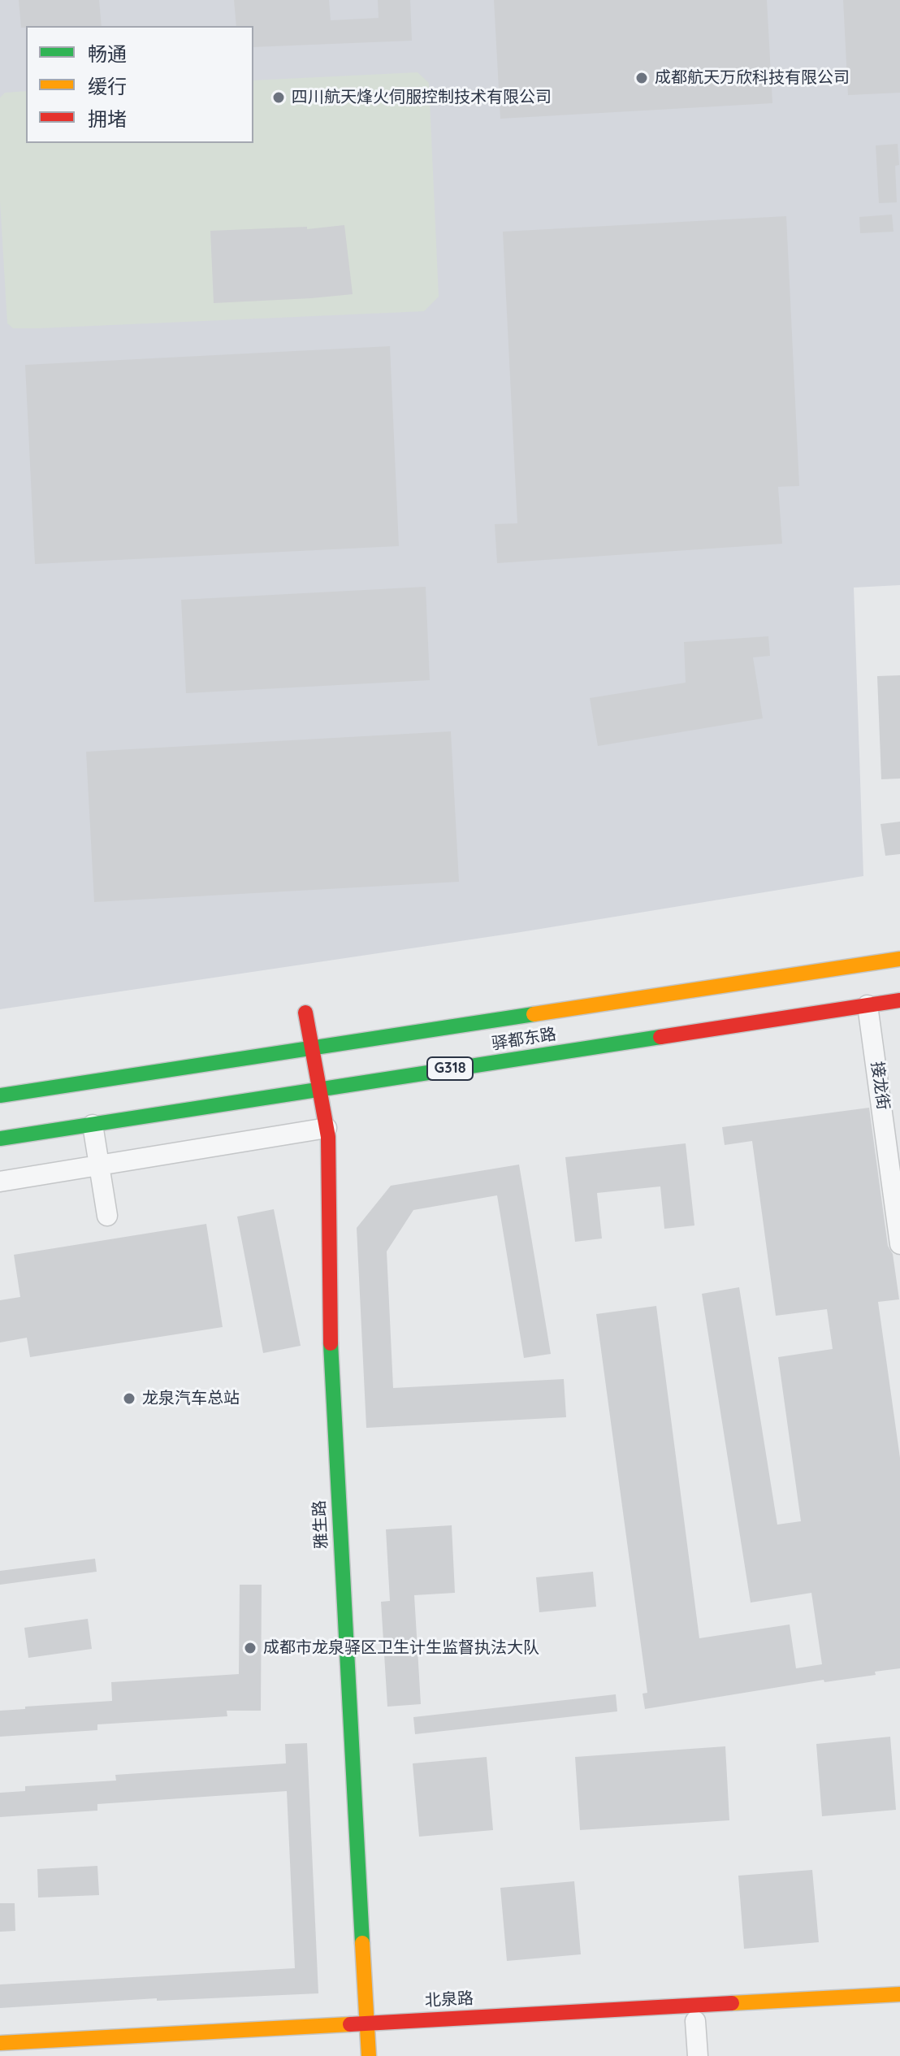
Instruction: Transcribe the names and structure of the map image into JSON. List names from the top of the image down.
{
  "streets": {
    "main road": [
      "驿都东路",
      "G318",
      "雅生路",
      "北泉路"
    ],
    "street": ["接龙街"]
  },
  "crossings": [
    ["驿都东路", "接龙街"],
    ["驿都东路", "雅生路"],
    ["雅生路", "北泉路"]
  ],
  "places": [
    "成都航天万欣科技有限公司",
    "四川航天烽火伺服控制技术有限公司",
    "龙泉汽车总站",
    "成都市龙泉驿区卫生计生监督执法大队"
  ],
  "legend": ["畅通", "缓行", "拥堵"]
}
